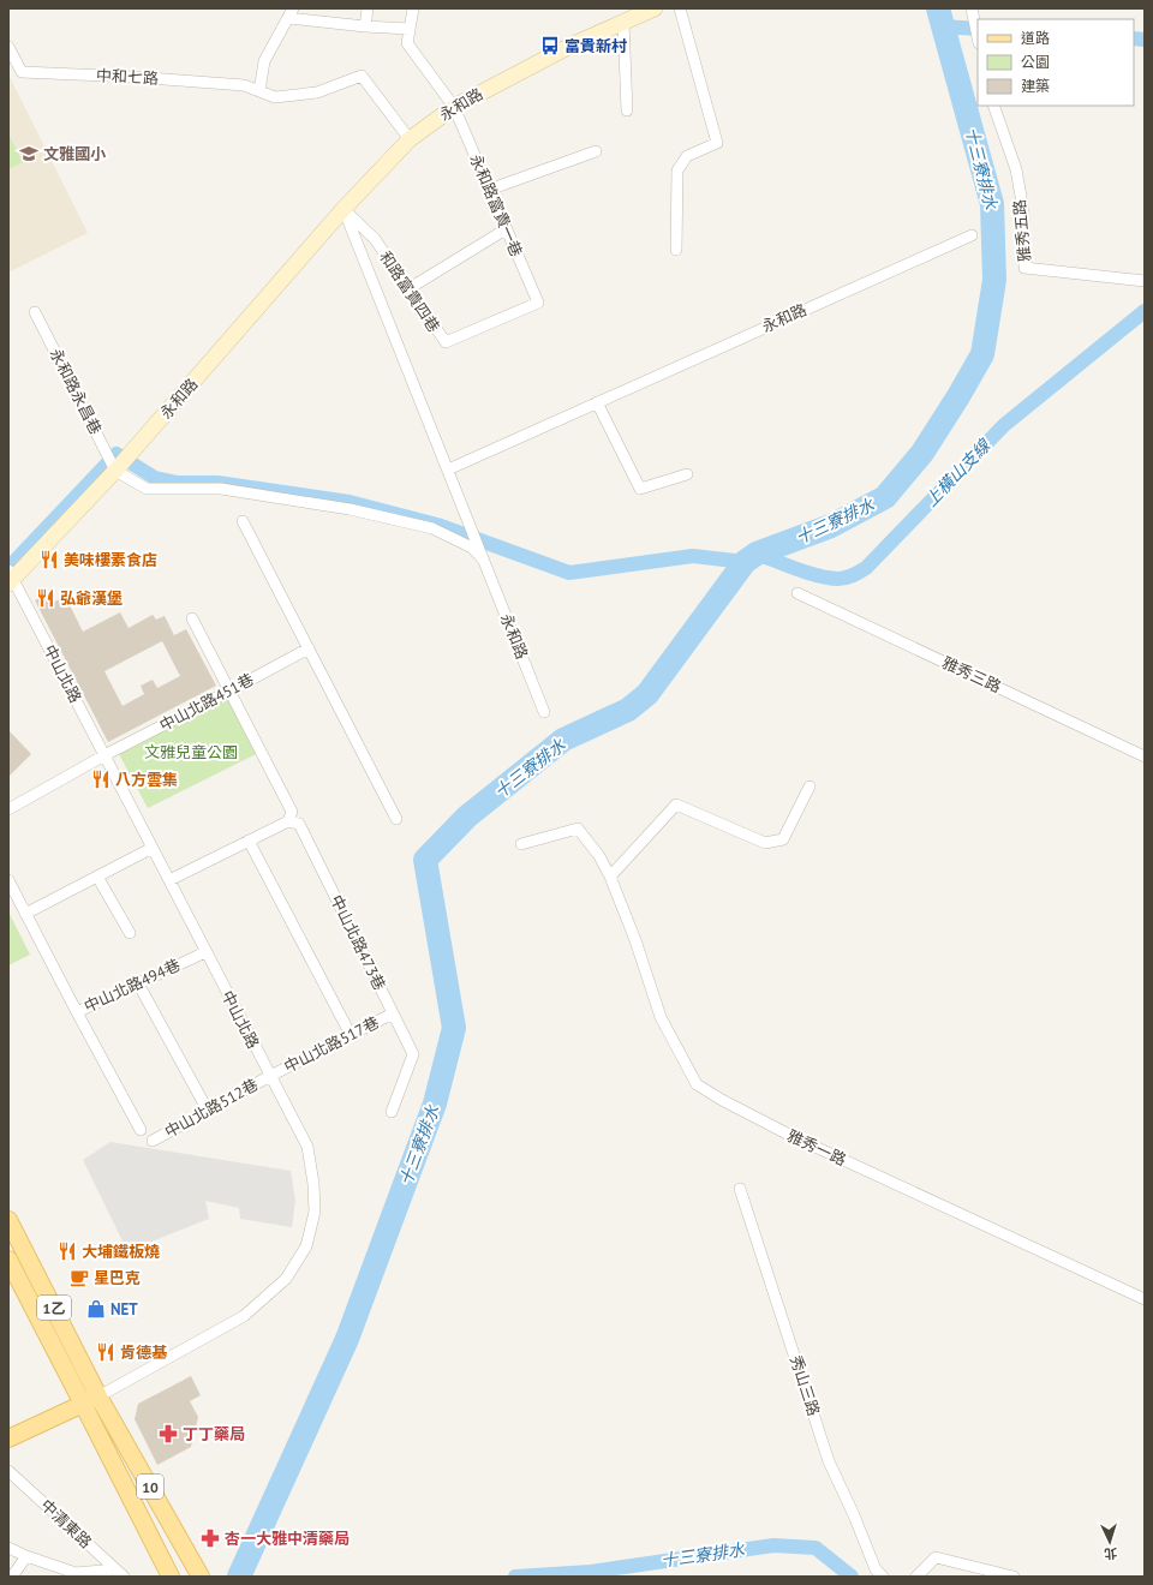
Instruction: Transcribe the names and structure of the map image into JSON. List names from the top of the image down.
{
  "streets": {
    "main road": ["永和路", "1乙", "10"],
    "street": [
      "中和七路",
      "永和路富貴一巷",
      "雅秀五路",
      "和路富貴四巷",
      "永和路永昌巷",
      "中山北路",
      "雅秀三路",
      "中山北路451巷",
      "中山北路473巷",
      "中山北路494巷",
      "中山北路517巷",
      "中山北路512巷",
      "雅秀一路",
      "秀山三路",
      "中清東路"
    ]
  },
  "crossings": [
    ["中和七路", "永和路"],
    ["永和路", "永和路富貴一巷"],
    ["永和路", "和路富貴四巷"],
    ["永和路", "永和路永昌巷"],
    ["永和路", "中山北路"],
    ["永和路富貴一巷", "和路富貴四巷"],
    ["中山北路", "中山北路451巷"],
    ["中山北路", "中山北路494巷"],
    ["中山北路", "中山北路517巷"],
    ["中山北路", "中山北路512巷"],
    ["中山北路", "1乙"],
    ["中山北路", "10"],
    ["中山北路473巷", "中山北路517巷"],
    ["中山北路517巷", "中山北路512巷"],
    ["1乙", "10"]
  ],
  "water": ["十三寮排水", "上橫山支線"],
  "parks": ["文雅兒童公園"],
  "places": {
    "bus stop": ["富貴新村"],
    "school or university": ["文雅國小"],
    "restaurant": [
      "美味樓素食店",
      "弘爺漢堡",
      "八方雲集",
      "大埔鐵板燒",
      "肯德基"
    ],
    "cafe": ["星巴克"],
    "shop": ["NET"],
    "pharmacy": ["丁丁藥局", "杏一大雅中清藥局"]
  },
  "legend": ["道路", "公園", "建築"],
  "north": "bottom"
}
